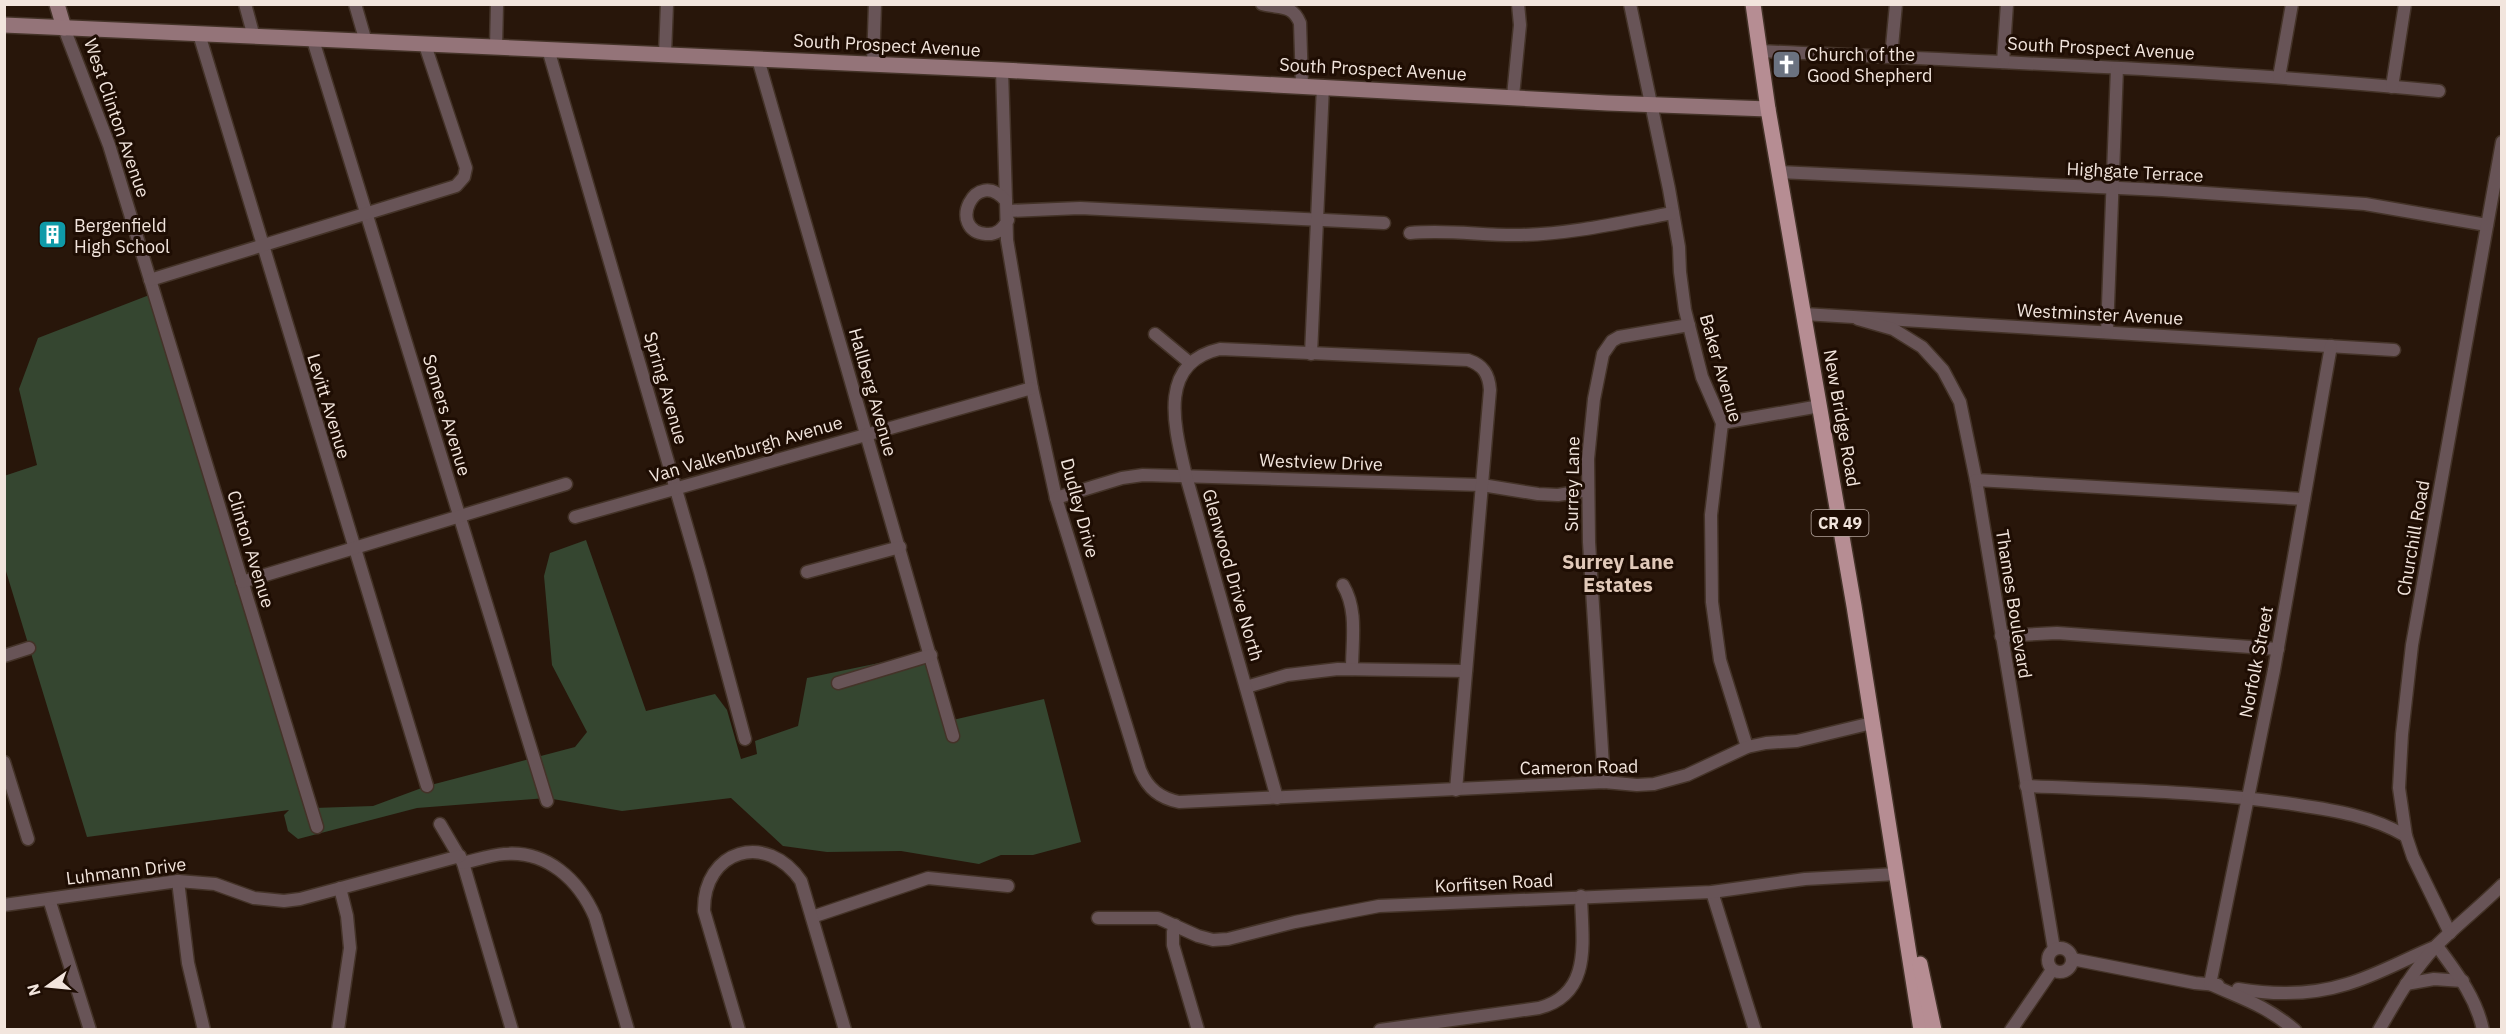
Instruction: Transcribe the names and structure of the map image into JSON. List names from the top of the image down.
{
  "streets": {
    "main road": ["New Bridge Road", "CR 49"],
    "street": [
      "South Prospect Avenue",
      "West Clinton Avenue",
      "Highgate Terrace",
      "Westminster Avenue",
      "Baker Avenue",
      "Spring Avenue",
      "Hallberg Avenue",
      "Levitt Avenue",
      "Somers Avenue",
      "Van Valkenburgh Avenue",
      "Westview Drive",
      "Surrey Lane",
      "Dudley Drive",
      "Churchill Road",
      "Clinton Avenue",
      "Glenwood Drive North",
      "Thames Boulevard",
      "Norfolk Street",
      "Cameron Road",
      "Luhmann Drive",
      "Korfitsen Road"
    ]
  },
  "crossings": [
    ["South Prospect Avenue", "West Clinton Avenue"],
    ["South Prospect Avenue", "Baker Avenue"],
    ["South Prospect Avenue", "Spring Avenue"],
    ["South Prospect Avenue", "Hallberg Avenue"],
    ["South Prospect Avenue", "Levitt Avenue"],
    ["South Prospect Avenue", "Somers Avenue"],
    ["South Prospect Avenue", "New Bridge Road"],
    ["South Prospect Avenue", "Dudley Drive"],
    ["West Clinton Avenue", "Clinton Avenue"],
    ["Highgate Terrace", "New Bridge Road"],
    ["Highgate Terrace", "Churchill Road"],
    ["Westminster Avenue", "New Bridge Road"],
    ["Westminster Avenue", "Thames Boulevard"],
    ["Westminster Avenue", "Norfolk Street"],
    ["Baker Avenue", "Surrey Lane"],
    ["Baker Avenue", "Cameron Road"],
    ["Spring Avenue", "Van Valkenburgh Avenue"],
    ["Hallberg Avenue", "Van Valkenburgh Avenue"],
    ["New Bridge Road", "Cameron Road"],
    ["New Bridge Road", "Korfitsen Road"],
    ["Van Valkenburgh Avenue", "Dudley Drive"],
    ["Westview Drive", "Surrey Lane"],
    ["Westview Drive", "Dudley Drive"],
    ["Westview Drive", "Glenwood Drive North"],
    ["Surrey Lane", "Cameron Road"],
    ["Dudley Drive", "Cameron Road"],
    ["Glenwood Drive North", "Cameron Road"]
  ],
  "districts": ["Surrey Lane Estates"],
  "places": {
    "church": ["Church of the Good Shepherd"],
    "building": ["Bergenfield High School"]
  },
  "north": "left"
}
